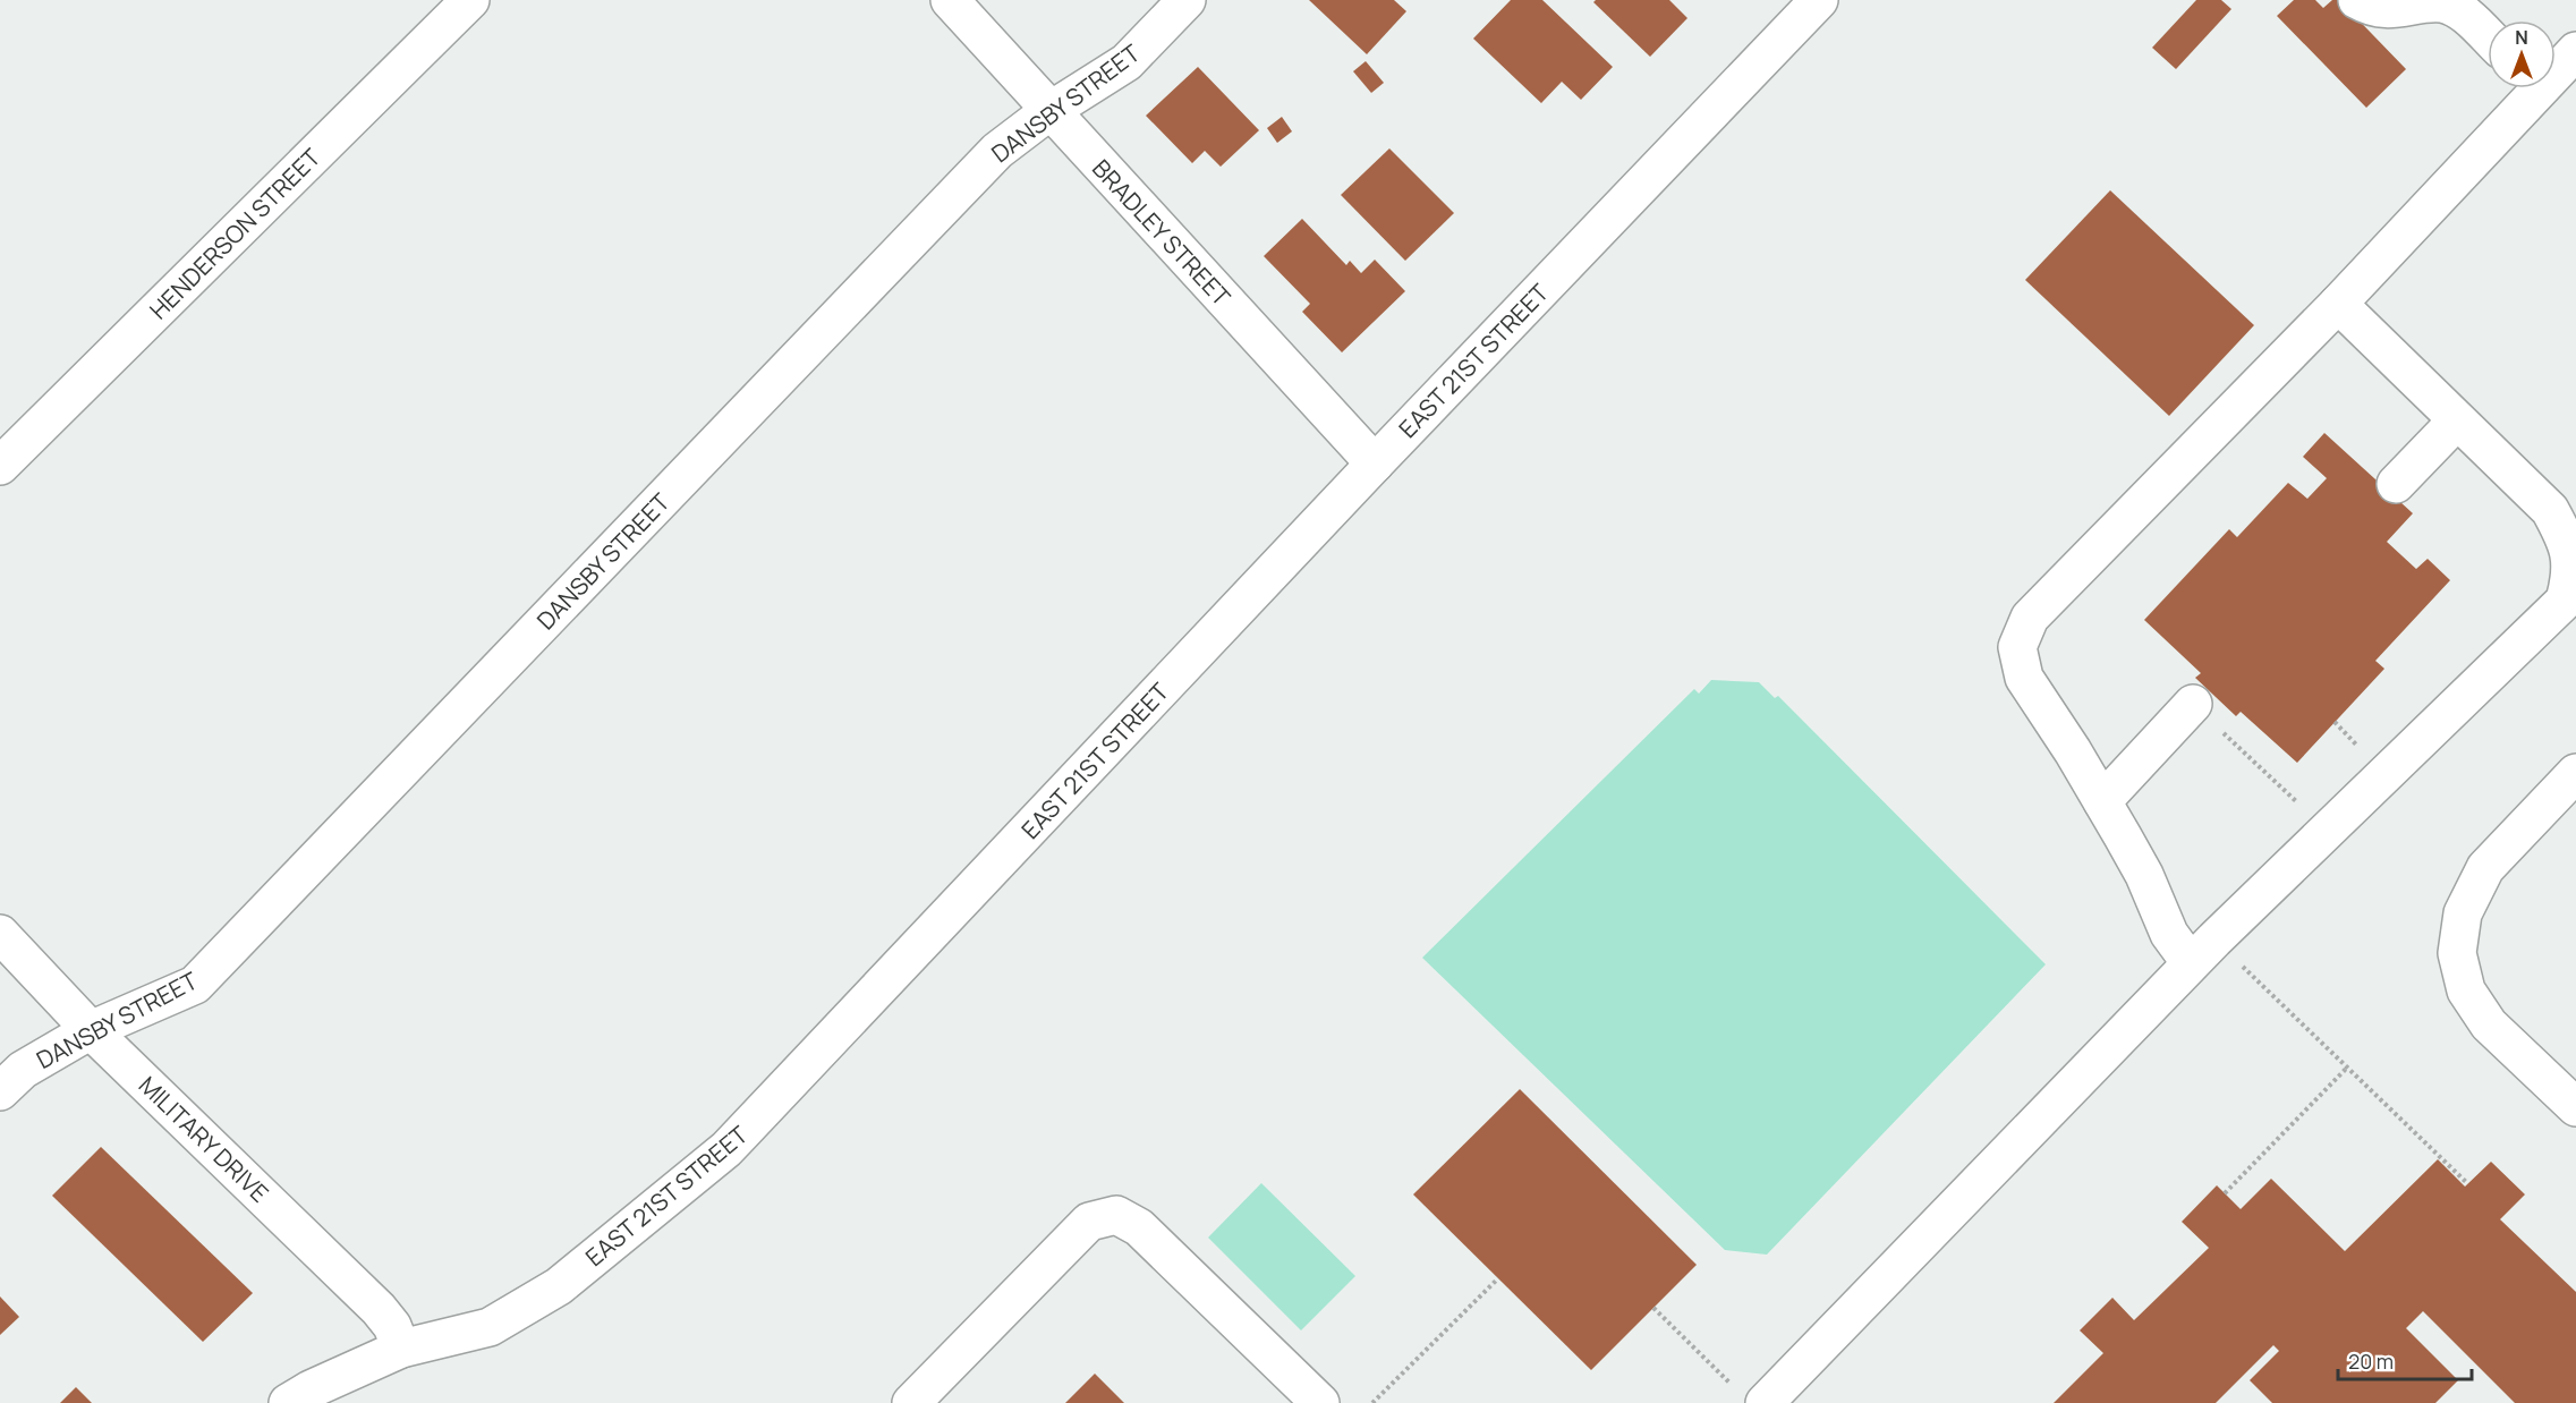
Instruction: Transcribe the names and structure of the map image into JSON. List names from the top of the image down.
{
  "streets": {
    "street": [
      "DANSBY STREET",
      "BRADLEY STREET",
      "HENDERSON STREET",
      "EAST 21ST STREET",
      "MILITARY DRIVE"
    ]
  },
  "crossings": [
    ["DANSBY STREET", "BRADLEY STREET"],
    ["DANSBY STREET", "MILITARY DRIVE"],
    ["BRADLEY STREET", "EAST 21ST STREET"],
    ["EAST 21ST STREET", "MILITARY DRIVE"]
  ],
  "scale_bar": "20 m",
  "north": "top"
}
